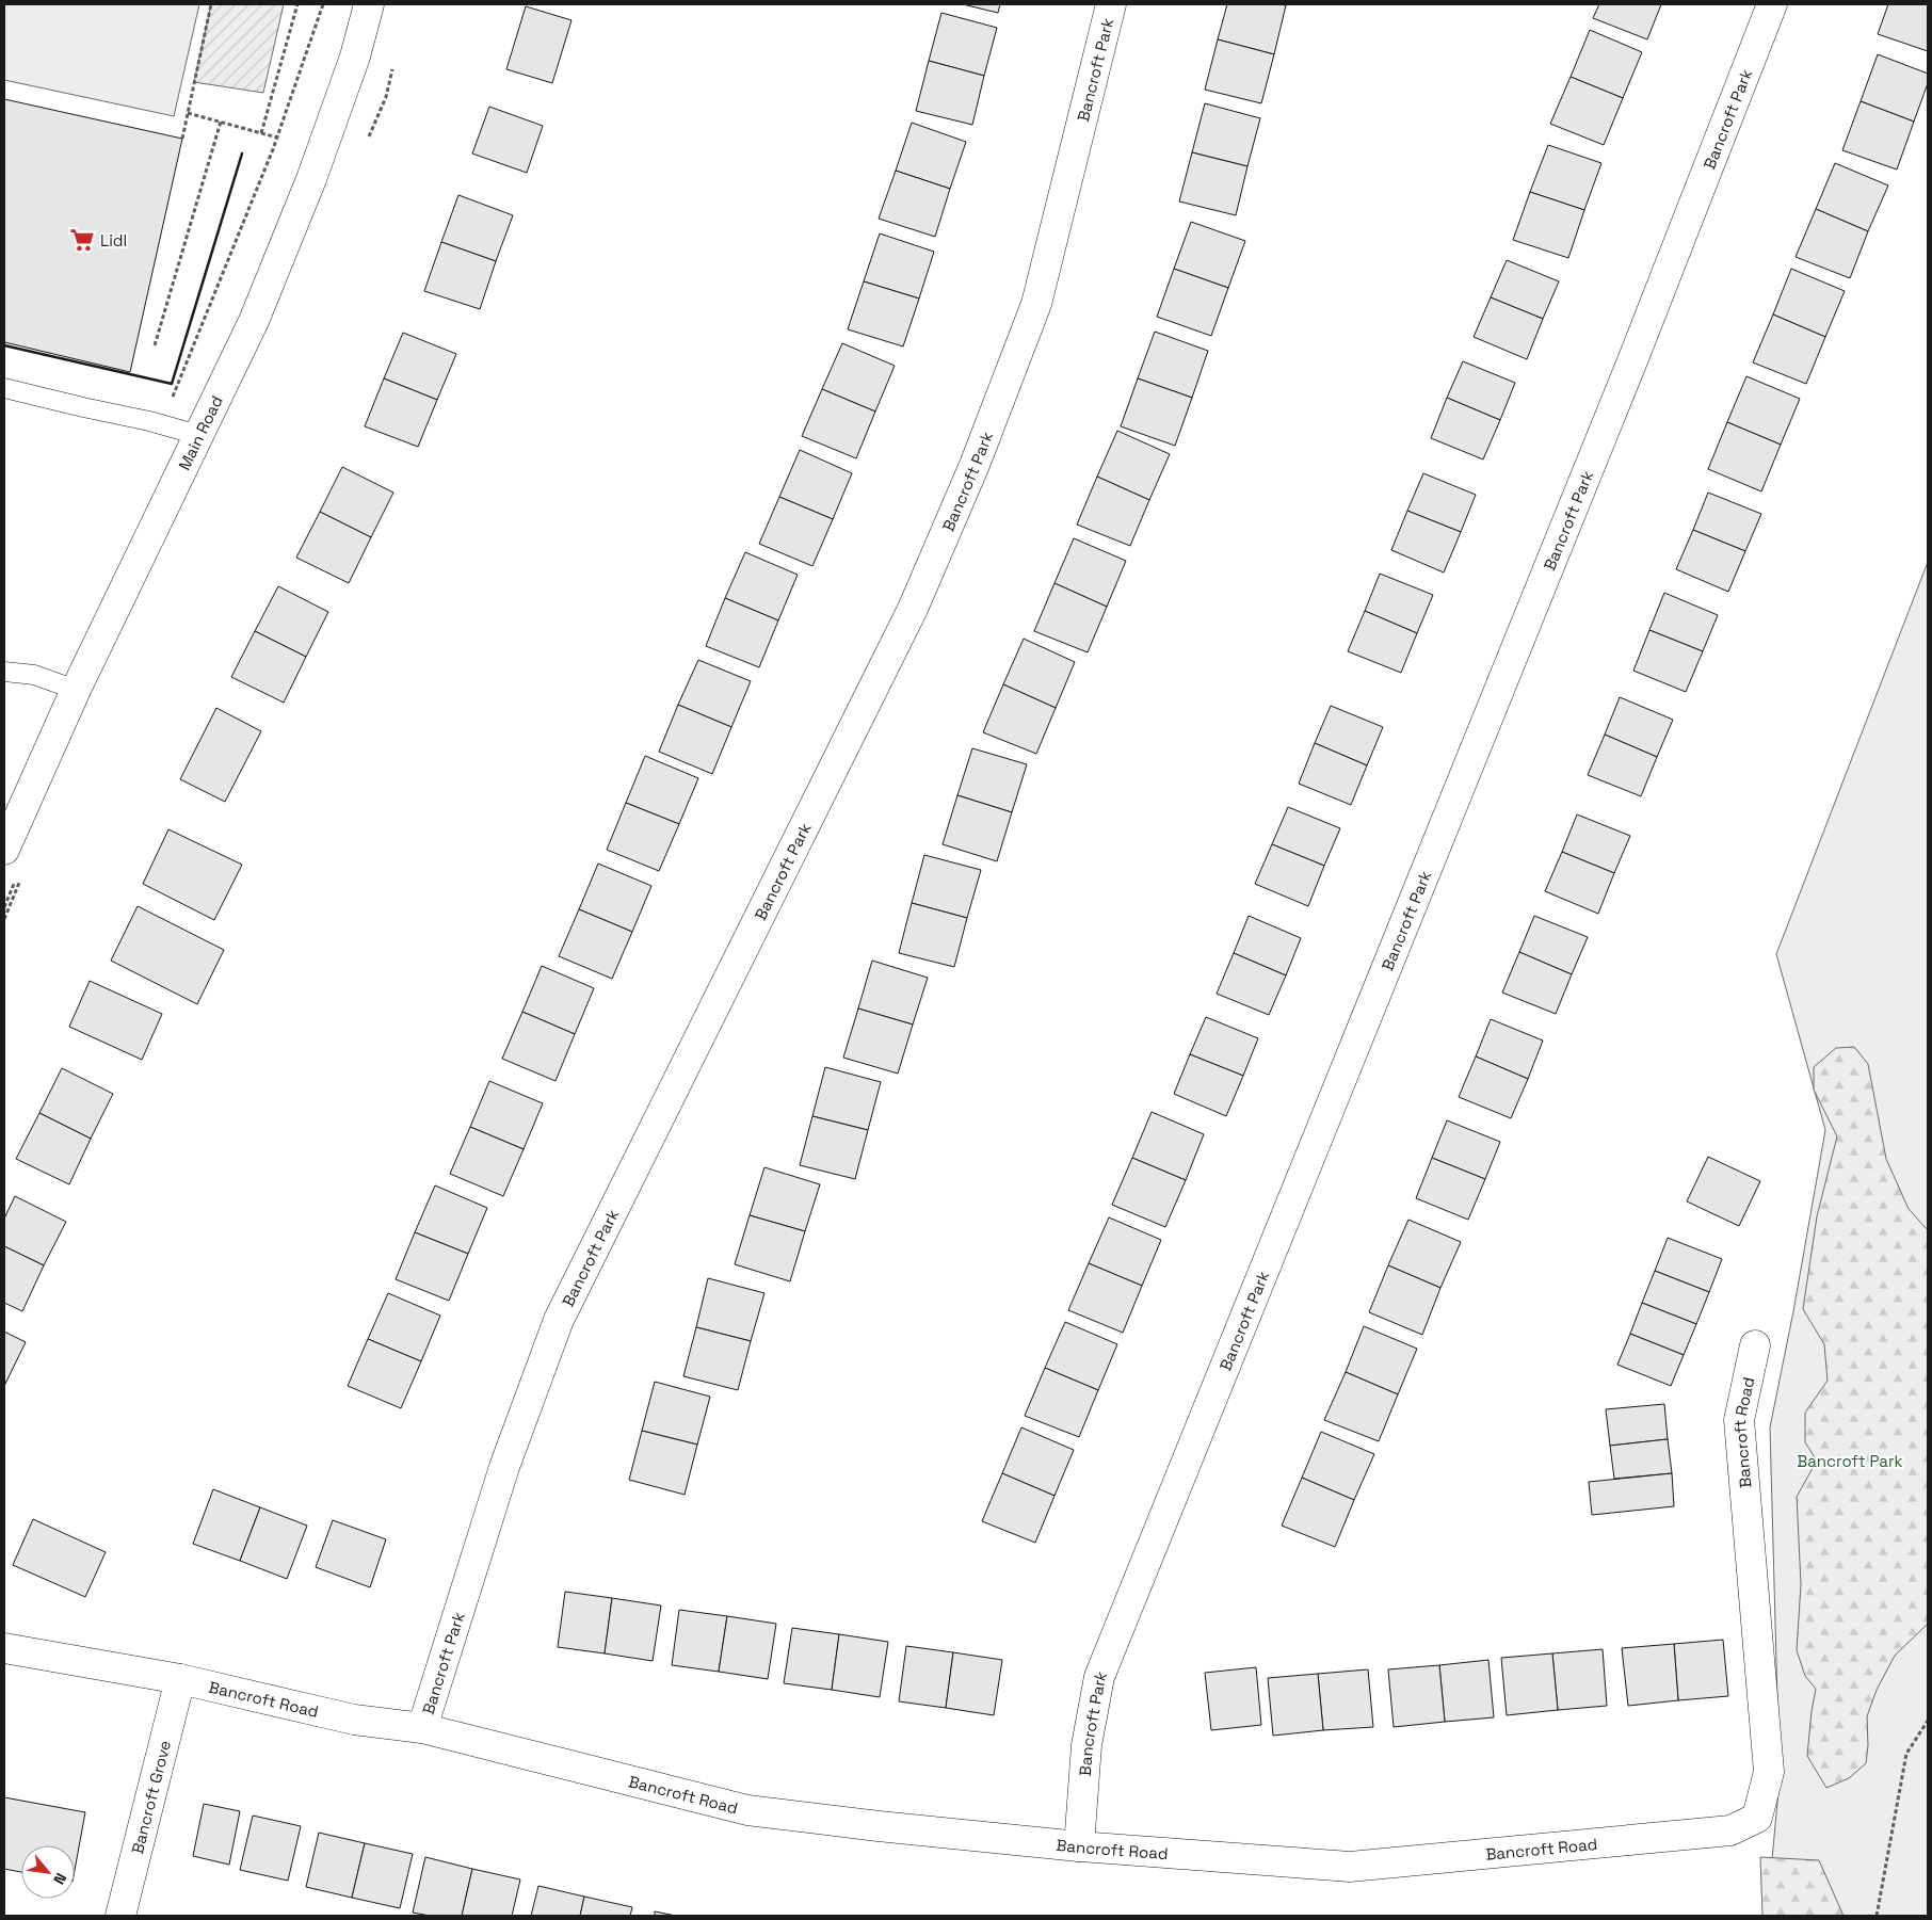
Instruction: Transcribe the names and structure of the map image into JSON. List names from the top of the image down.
{
  "streets": {
    "street": [
      "Bancroft Park",
      "Main Road",
      "Bancroft Road",
      "Bancroft Grove"
    ]
  },
  "crossings": [
    ["Bancroft Park", "Bancroft Road"],
    ["Bancroft Road", "Bancroft Grove"]
  ],
  "parks": ["Bancroft Park"],
  "places": {
    "supermarket": ["Lidl"]
  },
  "north": "bottom right"
}
